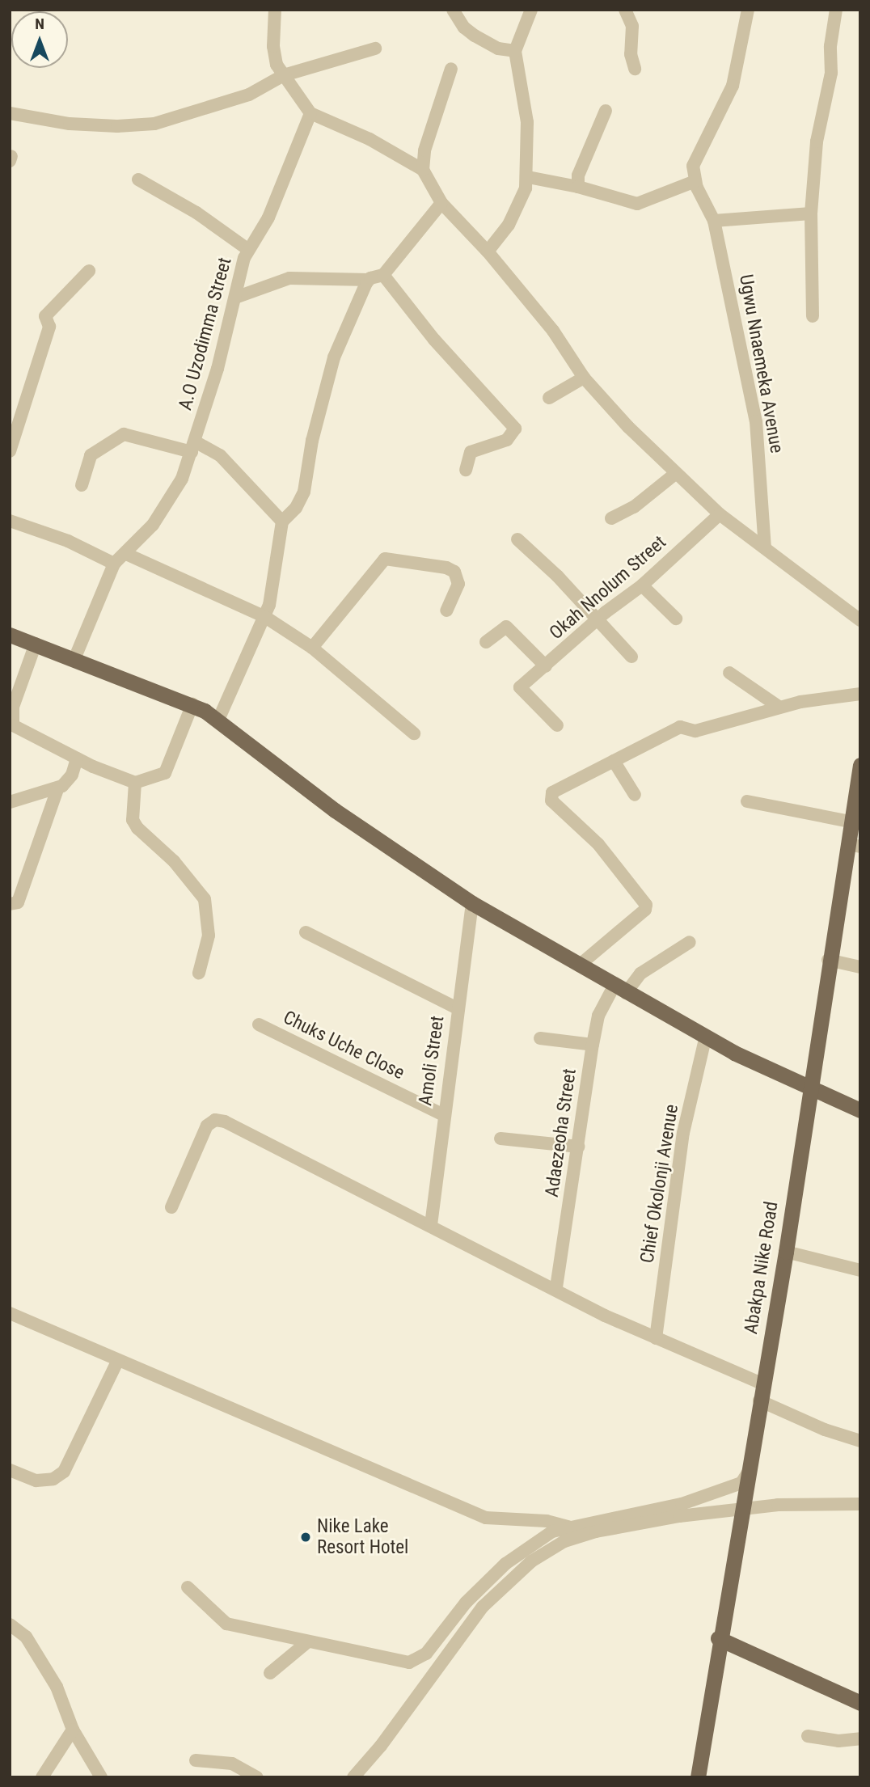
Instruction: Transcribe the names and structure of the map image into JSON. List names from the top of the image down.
{
  "streets": {
    "main road": ["Abakpa Nike Road"],
    "street": [
      "A.O Uzodimma Street",
      "Ugwu Nnaemeka Avenue",
      "Okah Nnolum Street",
      "Chuks Uche Close",
      "Amoli Street",
      "Adaezeoha Street",
      "Chief Okolonji Avenue"
    ]
  },
  "crossings": [
    ["Chuks Uche Close", "Amoli Street"]
  ],
  "places": ["Nike Lake Resort Hotel"],
  "north": "top"
}
